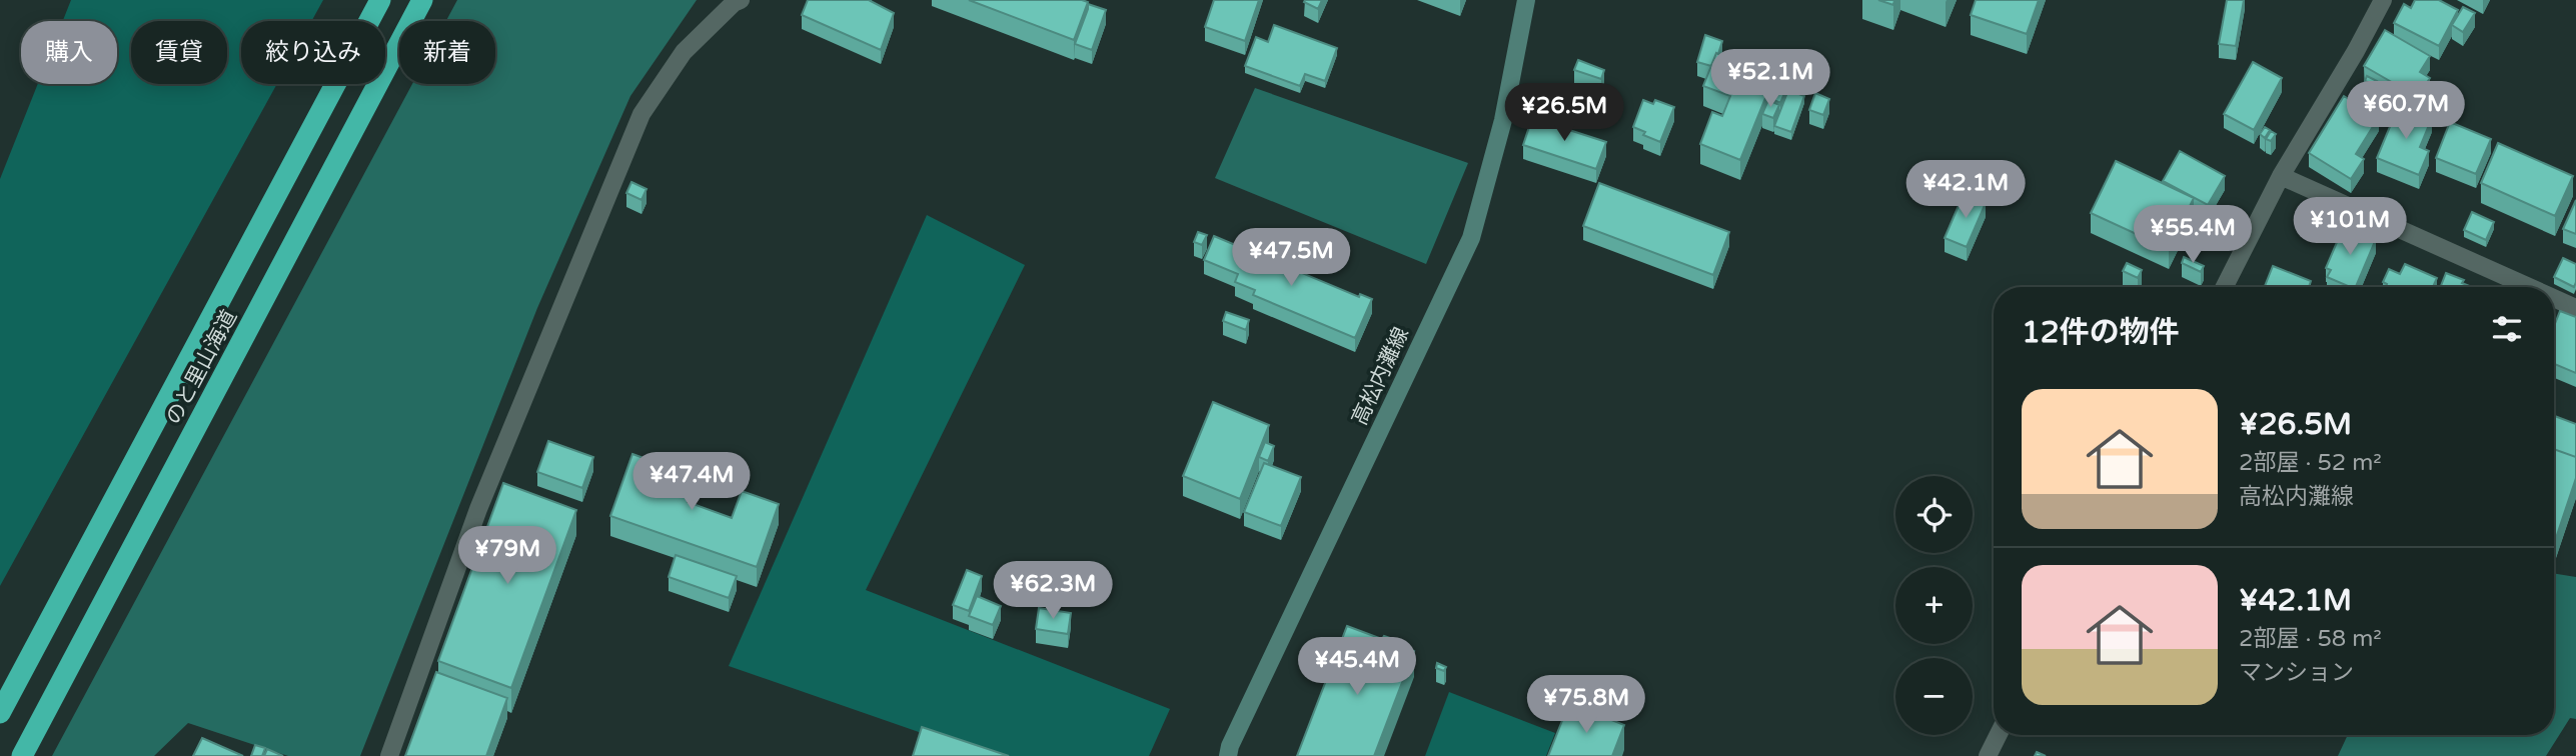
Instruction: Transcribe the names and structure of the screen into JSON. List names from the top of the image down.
{
  "streets": {
    "highway": ["のと里山海道"],
    "main road": ["高松内灘線"]
  },
  "page": {
    "chip": [
      "購入",
      "賃貸",
      "絞り込み",
      "新着"
    ],
    "price": [
      "¥52.1M",
      "¥60.7M",
      "¥26.5M",
      "¥42.1M",
      "¥101M",
      "¥55.4M",
      "¥47.5M",
      "¥47.4M",
      "¥79M",
      "¥62.3M",
      "¥45.4M",
      "¥75.8M"
    ],
    "heading": "12件の物件",
    "list": [
      {
        "name": "¥26.5M",
        "note": "2部屋 · 52 m² · 高松内灘線"
      },
      {
        "name": "¥42.1M",
        "note": "2部屋 · 58 m² · マンション"
      }
    ],
    "map_buttons": ["+", "−"]
  }
}
